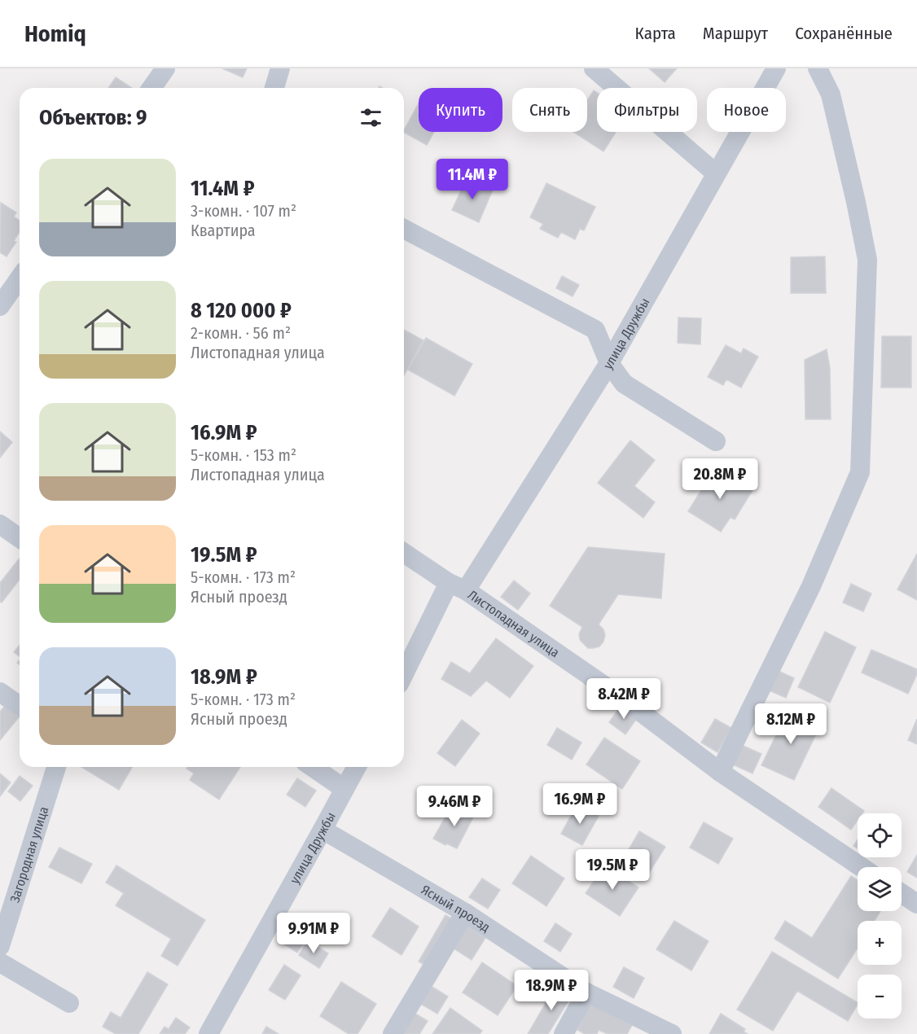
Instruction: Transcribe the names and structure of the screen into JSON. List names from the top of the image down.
{
  "streets": {
    "street": [
      "улица Дружбы",
      "Листопадная улица",
      "Загородная улица",
      "Ясный проезд"
    ]
  },
  "crossings": [
    ["улица Дружбы", "Листопадная улица"],
    ["улица Дружбы", "Ясный проезд"]
  ],
  "page": {
    "header": "Homiq",
    "nav": ["Карта", "Маршрут", "Сохранённые"],
    "chip": [
      "Купить",
      "Снять",
      "Фильтры",
      "Новое"
    ],
    "heading": "Объектов: 9",
    "list": [
      {
        "name": "11.4M ₽",
        "note": "3-комн. · 107 m² · Квартира"
      },
      {
        "name": "8 120 000 ₽",
        "note": "2-комн. · 56 m² · Листопадная улица"
      },
      {
        "name": "16.9M ₽",
        "note": "5-комн. · 153 m² · Листопадная улица"
      },
      {
        "name": "19.5M ₽",
        "note": "5-комн. · 173 m² · Ясный проезд"
      },
      {
        "name": "18.9M ₽",
        "note": "5-комн. · 173 m² · Ясный проезд"
      }
    ],
    "price": [
      "11.4M ₽",
      "20.8M ₽",
      "8.42M ₽",
      "8.12M ₽",
      "16.9M ₽",
      "9.46M ₽",
      "19.5M ₽",
      "9.91M ₽",
      "18.9M ₽"
    ],
    "map_buttons": ["+", "−"]
  }
}
